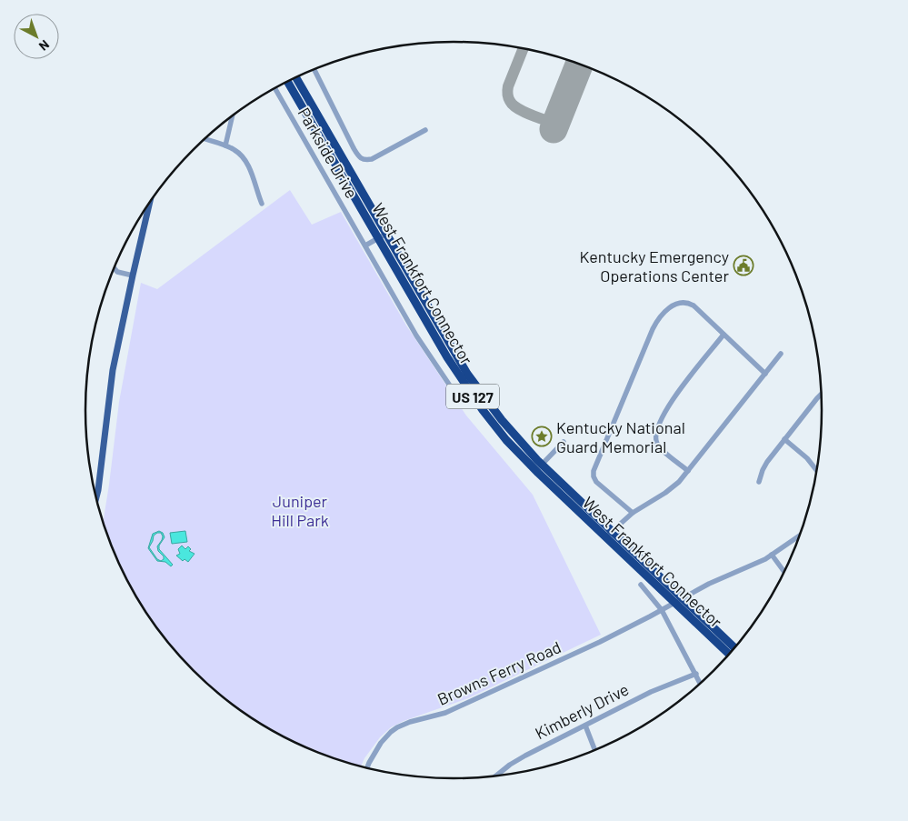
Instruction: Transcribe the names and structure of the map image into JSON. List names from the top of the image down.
{
  "streets": {
    "highway": ["West Frankfort Connector", "US 127"],
    "street": ["Parkside Drive", "Browns Ferry Road", "Kimberly Drive"]
  },
  "crossings": [
    ["West Frankfort Connector", "Browns Ferry Road"]
  ],
  "parks": ["Juniper Hill Park"],
  "places": {
    "public building": ["Kentucky Emergency Operations Center"],
    "place": ["Kentucky National Guard Memorial"]
  },
  "north": "bottom right"
}
